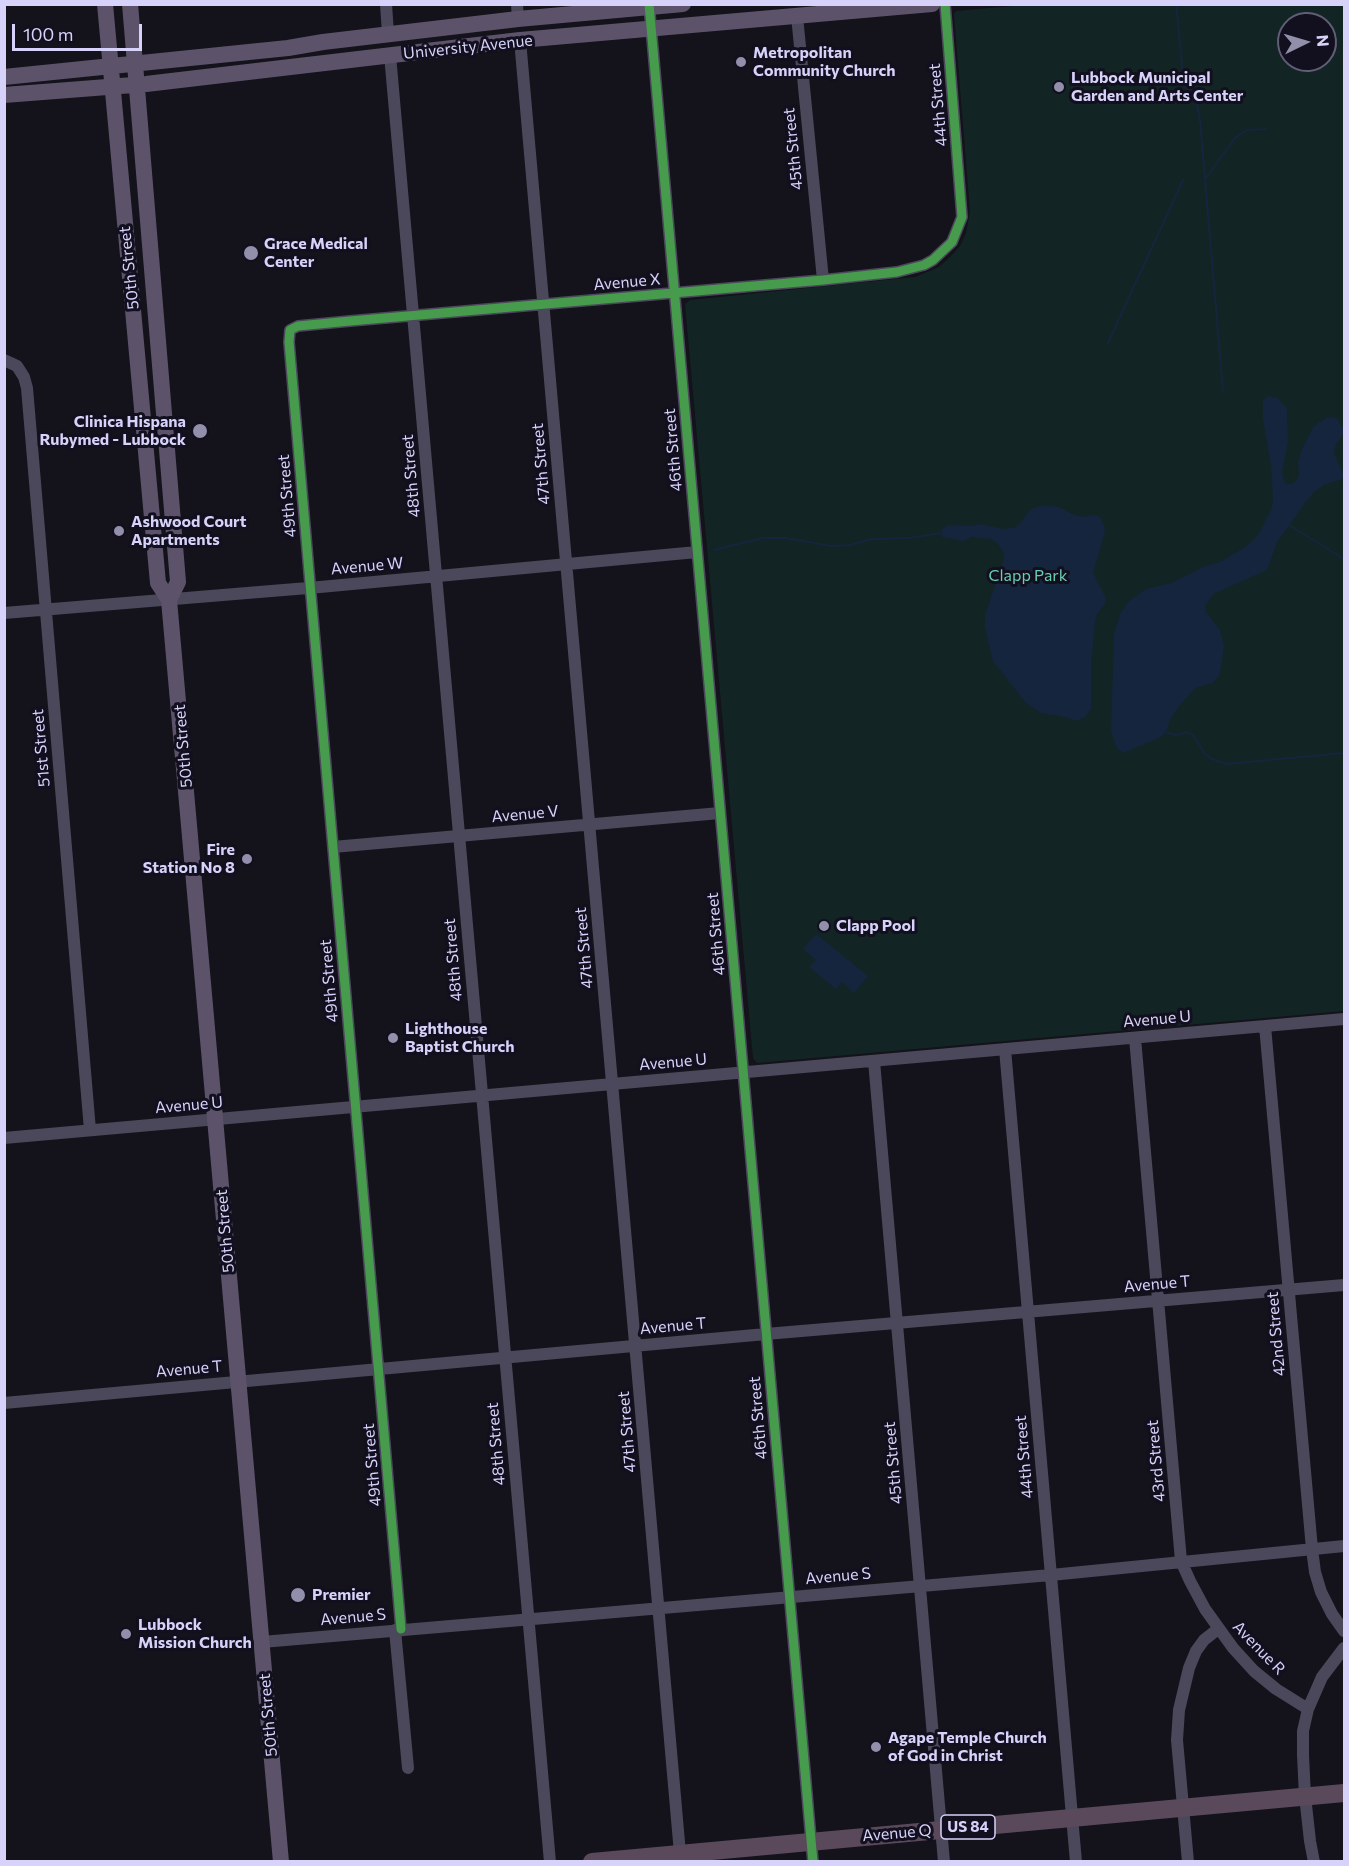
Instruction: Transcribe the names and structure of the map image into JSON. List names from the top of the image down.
{
  "streets": {
    "highway": ["US 84", "Avenue Q"],
    "main road": ["University Avenue", "50th Street"],
    "street": [
      "44th Street",
      "45th Street",
      "Avenue X",
      "46th Street",
      "47th Street",
      "48th Street",
      "49th Street",
      "Avenue W",
      "51st Street",
      "Avenue V",
      "Avenue U",
      "Avenue T",
      "42nd Street",
      "43rd Street",
      "Avenue S",
      "Avenue R"
    ]
  },
  "crossings": [
    ["University Avenue", "45th Street"],
    ["University Avenue", "50th Street"],
    ["University Avenue", "46th Street"],
    ["University Avenue", "47th Street"],
    ["University Avenue", "48th Street"],
    ["44th Street", "Avenue X"],
    ["44th Street", "Avenue U"],
    ["44th Street", "Avenue T"],
    ["44th Street", "Avenue S"],
    ["44th Street", "Avenue Q"],
    ["45th Street", "Avenue X"],
    ["45th Street", "Avenue U"],
    ["45th Street", "Avenue T"],
    ["45th Street", "Avenue S"],
    ["45th Street", "Avenue Q"],
    ["50th Street", "Avenue W"],
    ["50th Street", "Avenue U"],
    ["50th Street", "Avenue T"],
    ["50th Street", "Avenue S"],
    ["Avenue X", "46th Street"],
    ["Avenue X", "47th Street"],
    ["Avenue X", "48th Street"],
    ["Avenue X", "49th Street"],
    ["46th Street", "Avenue W"],
    ["46th Street", "Avenue V"],
    ["46th Street", "Avenue U"],
    ["46th Street", "Avenue T"],
    ["46th Street", "Avenue S"],
    ["46th Street", "Avenue Q"],
    ["47th Street", "Avenue W"],
    ["47th Street", "Avenue V"],
    ["47th Street", "Avenue U"],
    ["47th Street", "Avenue T"],
    ["47th Street", "Avenue S"],
    ["47th Street", "Avenue Q"],
    ["48th Street", "Avenue W"],
    ["48th Street", "Avenue V"],
    ["48th Street", "Avenue U"],
    ["48th Street", "Avenue T"],
    ["48th Street", "Avenue S"],
    ["49th Street", "Avenue W"],
    ["49th Street", "Avenue V"],
    ["49th Street", "Avenue U"],
    ["49th Street", "Avenue T"],
    ["49th Street", "Avenue S"],
    ["Avenue W", "51st Street"],
    ["51st Street", "Avenue U"],
    ["Avenue U", "42nd Street"],
    ["Avenue U", "43rd Street"],
    ["Avenue T", "42nd Street"],
    ["Avenue T", "43rd Street"],
    ["42nd Street", "Avenue S"],
    ["43rd Street", "Avenue S"],
    ["43rd Street", "Avenue R"]
  ],
  "parks": ["Clapp Park"],
  "places": [
    "Metropolitan Community Church",
    "Lubbock Municipal Garden and Arts Center",
    "Grace Medical Center",
    "Clinica Hispana Rubymed - Lubbock",
    "Ashwood Court Apartments",
    "Fire Station No 8",
    "Clapp Pool",
    "Lighthouse Baptist Church",
    "Premier",
    "Lubbock Mission Church",
    "Agape Temple Church of God in Christ"
  ],
  "scale_bar": "100 m",
  "north": "right"
}
